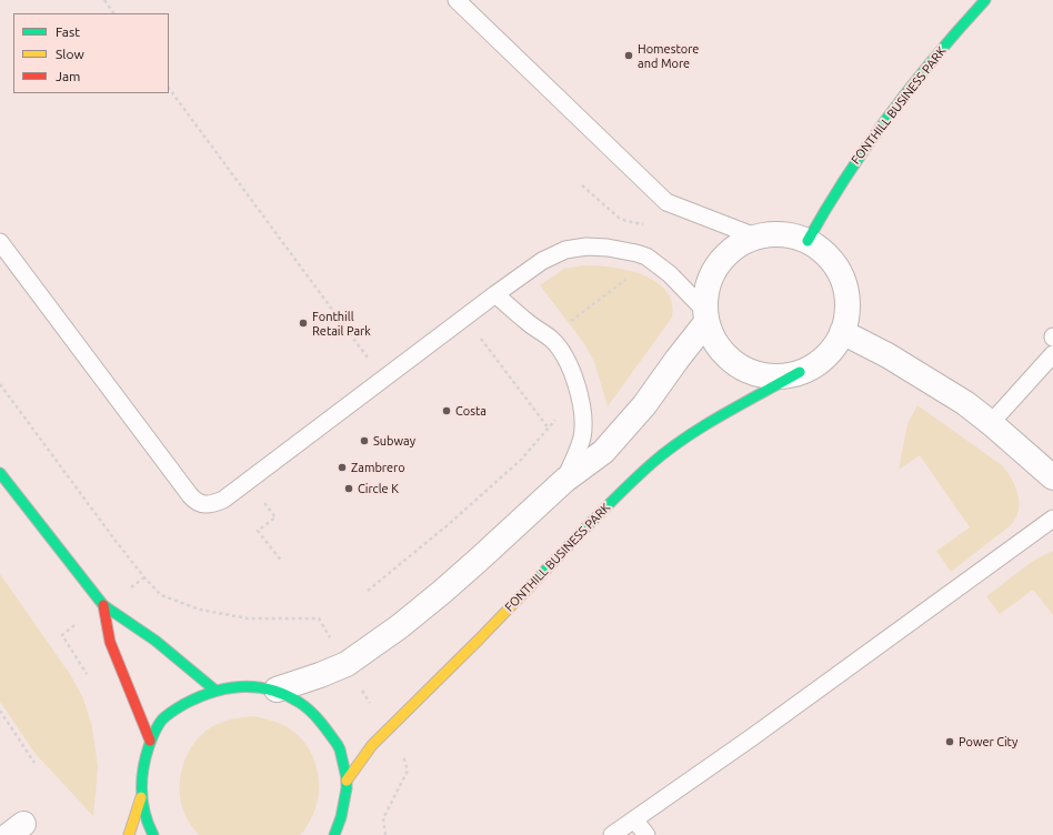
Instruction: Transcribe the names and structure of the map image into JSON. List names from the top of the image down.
{
  "streets": {
    "main road": ["FONTHILL BUSINESS PARK"]
  },
  "places": [
    "Homestore and More",
    "Fonthill Retail Park",
    "Costa",
    "Subway",
    "Zambrero",
    "Circle K",
    "Power City"
  ],
  "legend": ["Fast", "Slow", "Jam"]
}
